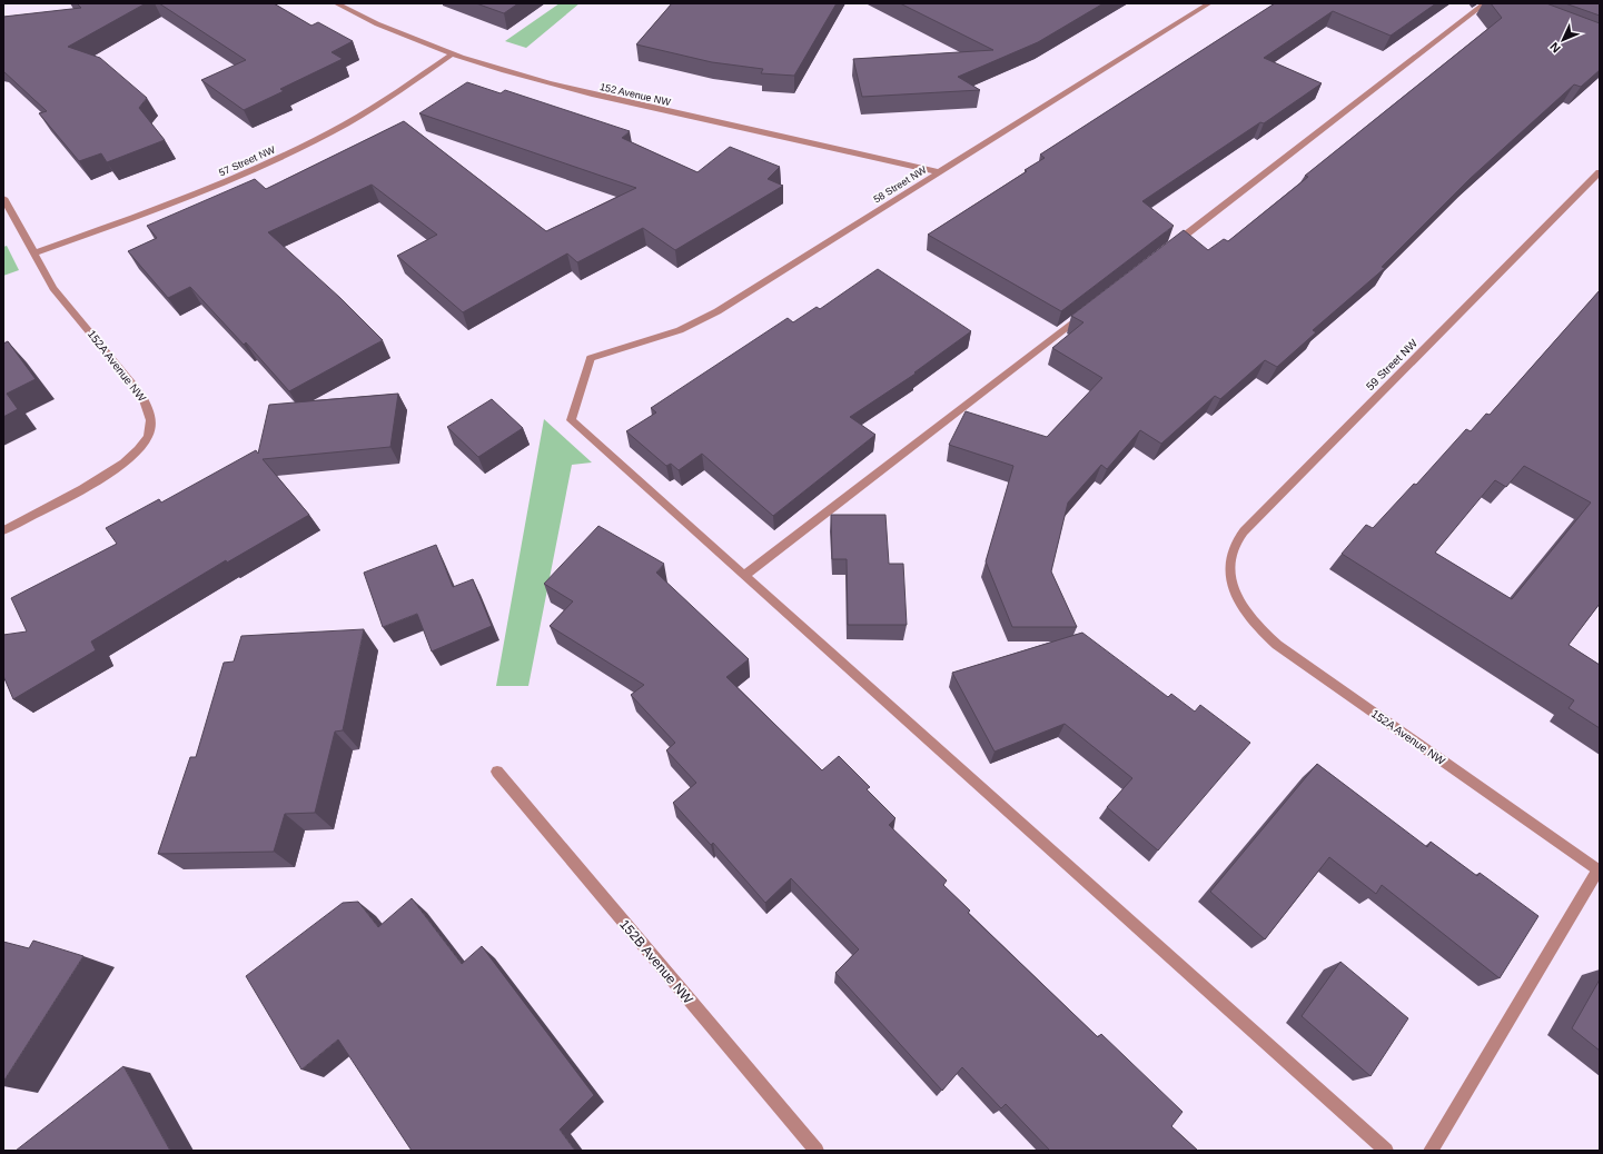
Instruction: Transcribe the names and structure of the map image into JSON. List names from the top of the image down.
{
  "streets": {
    "street": [
      "152 Avenue NW",
      "57 Street NW",
      "58 Street NW",
      "59 Street NW",
      "152A Avenue NW",
      "152B Avenue NW"
    ]
  },
  "crossings": [
    ["152 Avenue NW", "57 Street NW"],
    ["152 Avenue NW", "58 Street NW"],
    ["57 Street NW", "152A Avenue NW"],
    ["59 Street NW", "152A Avenue NW"]
  ],
  "north": "bottom left"
}
